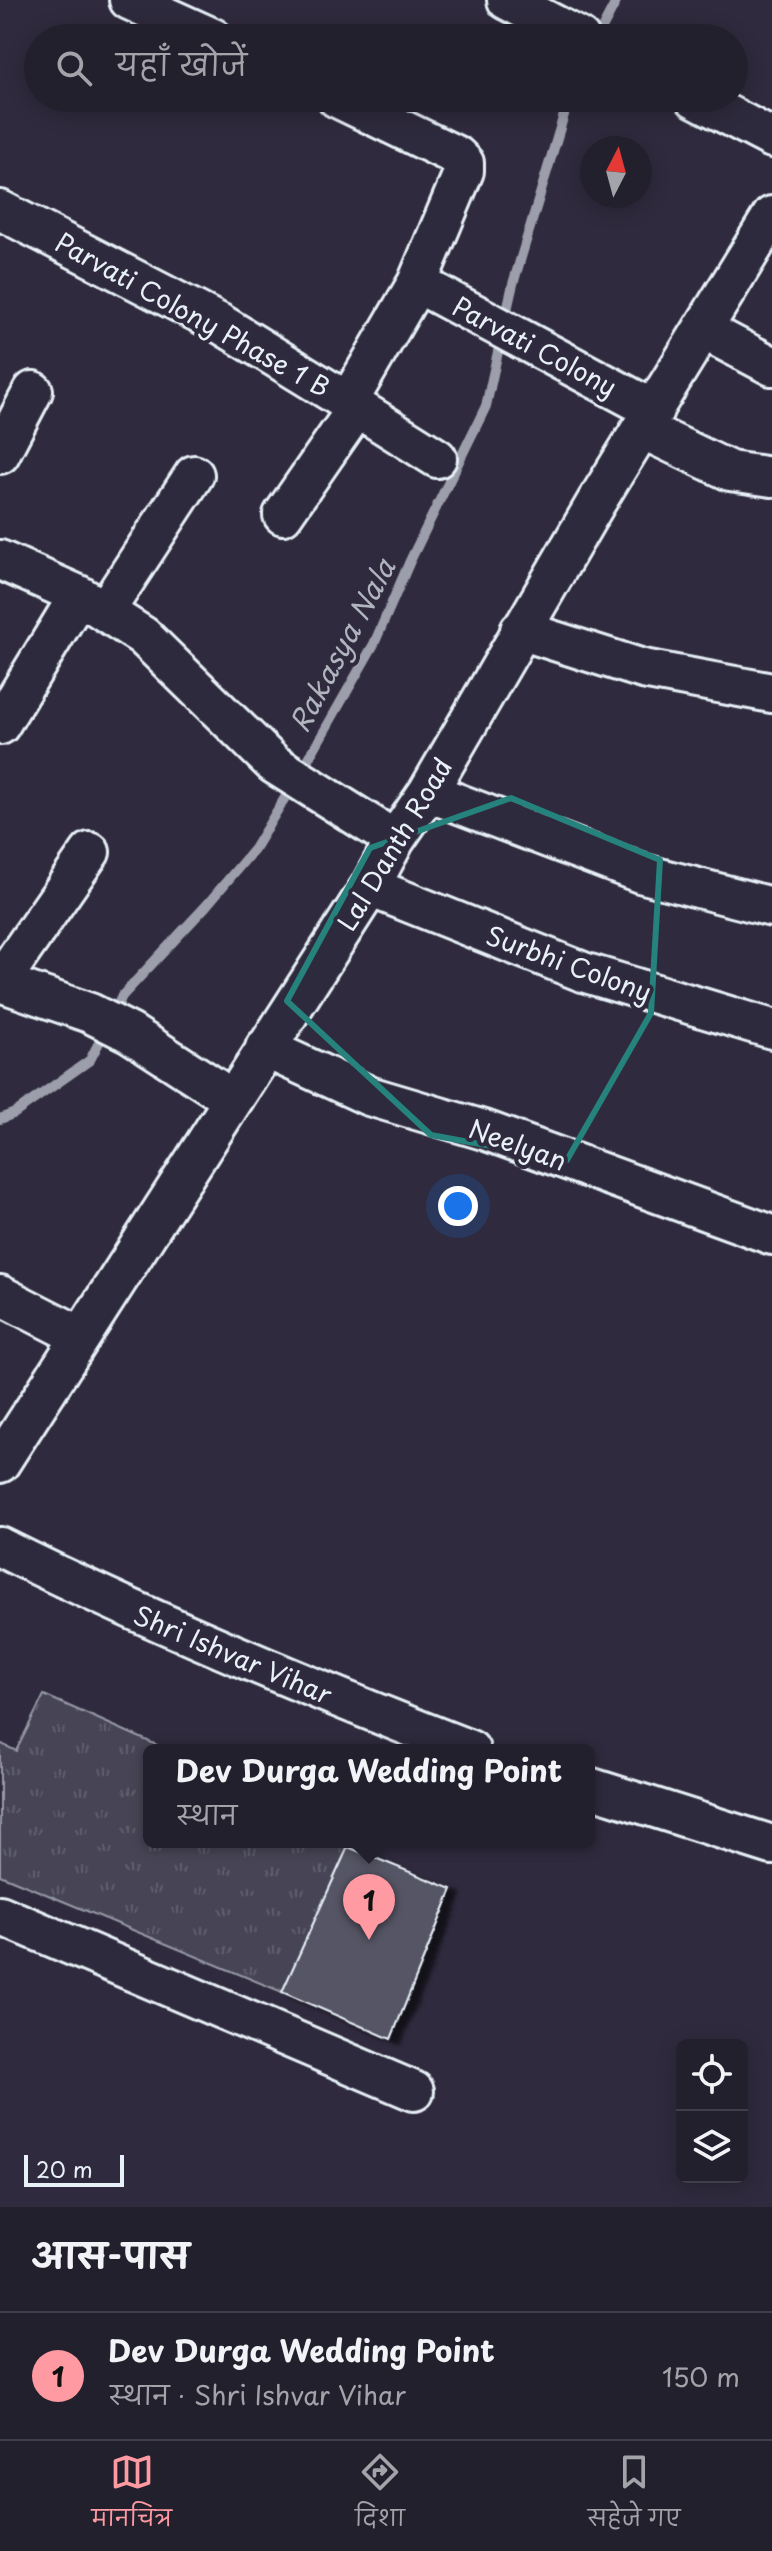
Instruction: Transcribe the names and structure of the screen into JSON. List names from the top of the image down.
{
  "streets": {
    "street": [
      "Parvati Colony Phase 1 B",
      "Parvati Colony",
      "Lal Danth Road",
      "Surbhi Colony",
      "Neelyan",
      "Shri Ishvar Vihar"
    ]
  },
  "crossings": [
    ["Parvati Colony Phase 1 B", "Parvati Colony"],
    ["Parvati Colony", "Lal Danth Road"],
    ["Lal Danth Road", "Surbhi Colony"],
    ["Lal Danth Road", "Neelyan"]
  ],
  "water": ["Rakasya Nala"],
  "scale_bar": "20 m",
  "north": "top",
  "page": {
    "search": "यहाँ खोजें",
    "popup": ["Dev Durga Wedding Point", "स्थान"],
    "pins": "1",
    "scale": "20 m",
    "heading": "आस-पास",
    "list": [
      {
        "mark": "1",
        "name": "Dev Durga Wedding Point",
        "note": "स्थान · Shri Ishvar Vihar",
        "value": "150 m"
      }
    ],
    "nav": ["मानचित्र", "दिशा", "सहेजे गए"]
  }
}
